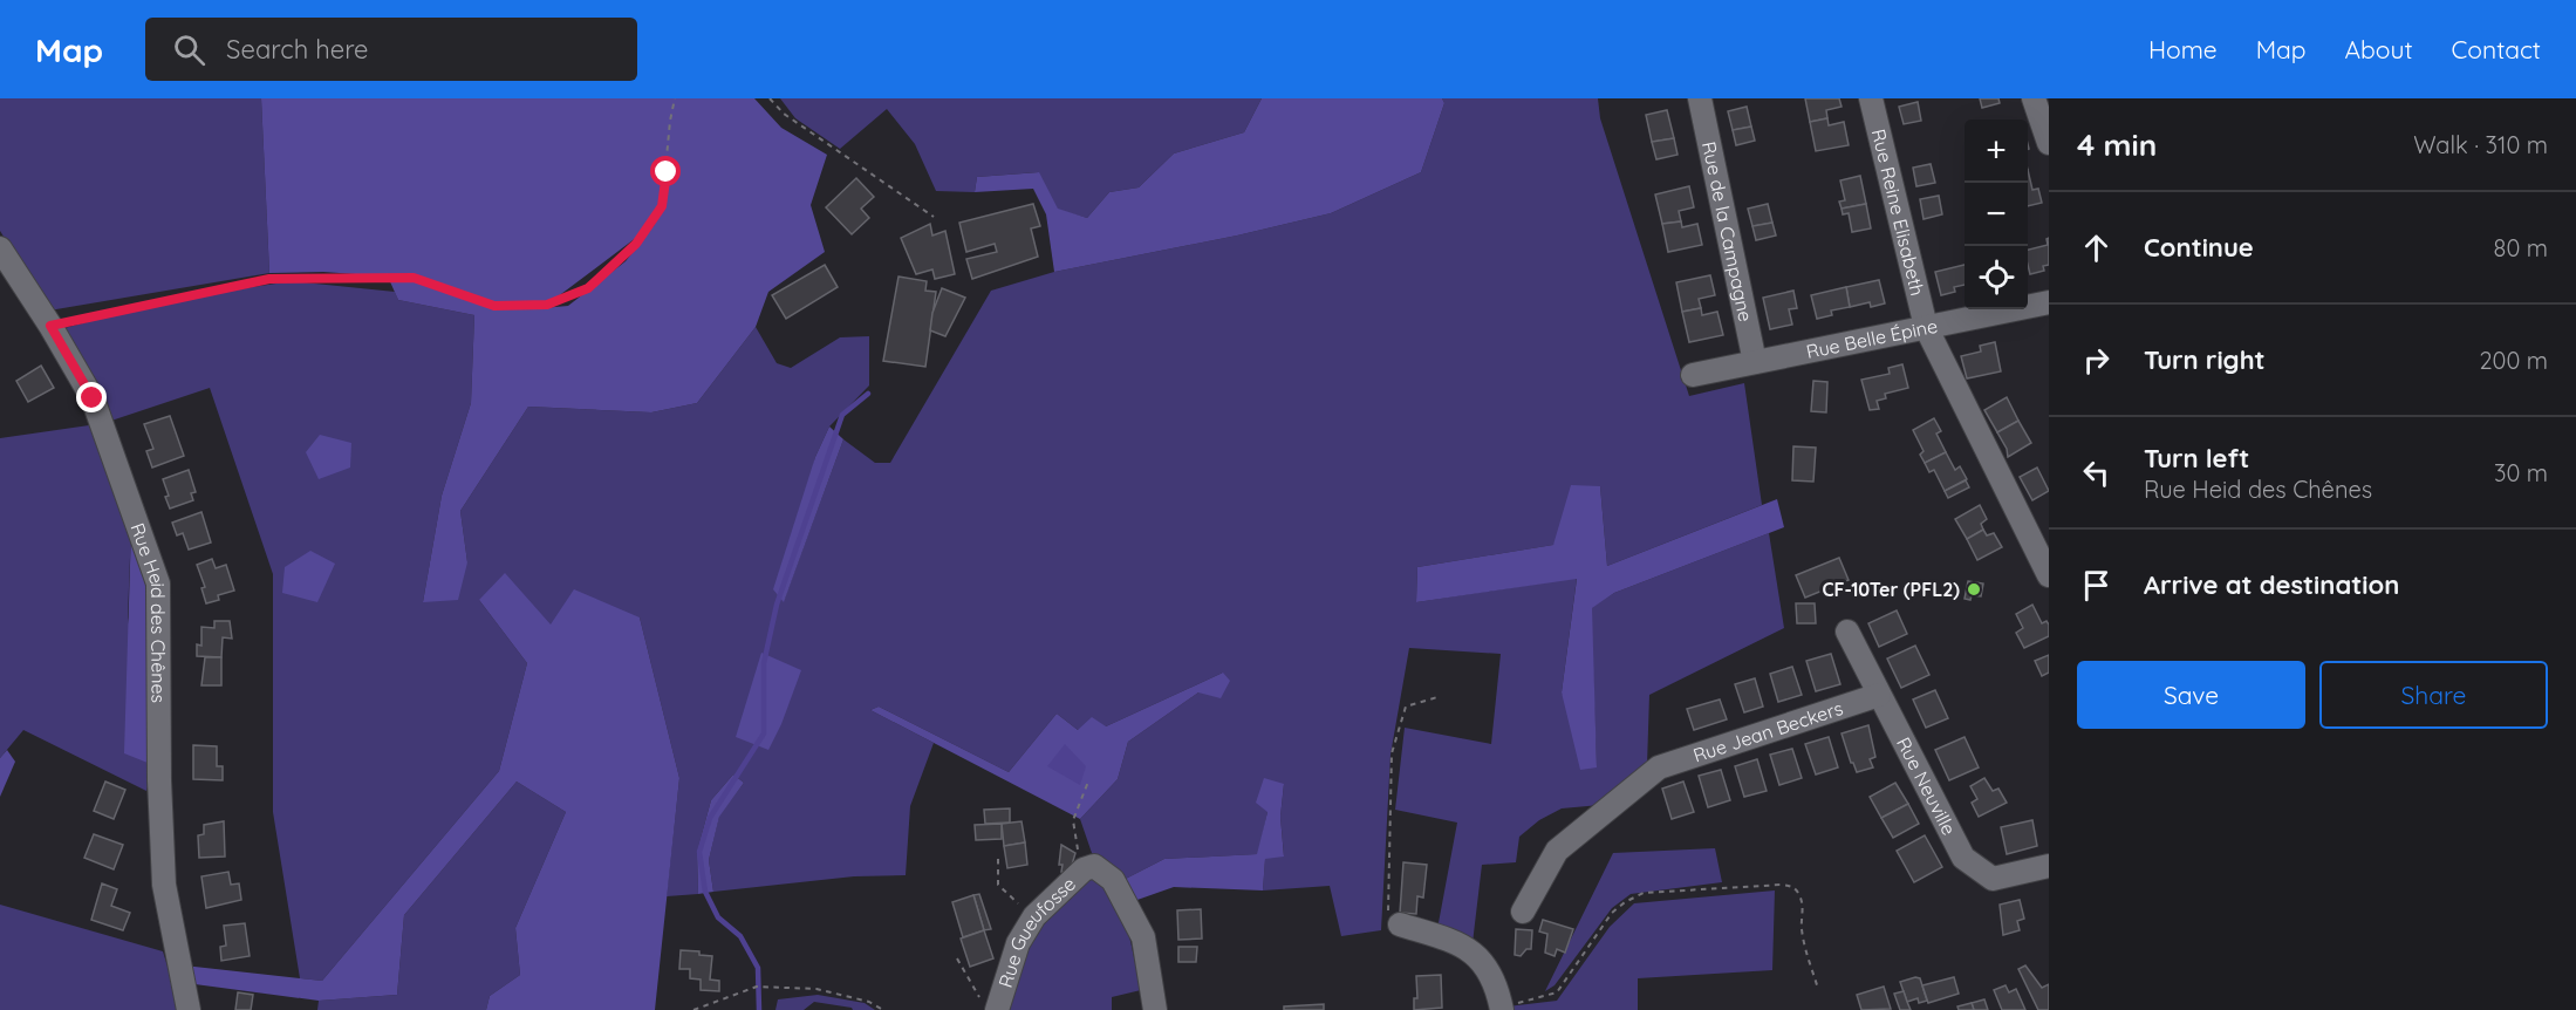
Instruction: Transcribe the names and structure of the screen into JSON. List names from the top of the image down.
{
  "streets": {
    "street": [
      "Rue Reine Elisabeth",
      "Rue de la Campagne",
      "Rue Belle Épine",
      "Rue Heid des Chênes",
      "Rue Jean Beckers",
      "Rue Neuville",
      "Rue Gueufosse"
    ]
  },
  "crossings": [
    ["Rue Reine Elisabeth", "Rue Belle Épine"],
    ["Rue de la Campagne", "Rue Belle Épine"],
    ["Rue Jean Beckers", "Rue Neuville"]
  ],
  "places": ["CF-10Ter (PFL2)"],
  "page": {
    "header": "Map",
    "search": "Search here",
    "nav": [
      "Home",
      "Map",
      "About",
      "Contact"
    ],
    "heading": ["4 min", "Walk · 310 m"],
    "map_buttons": ["+", "−"],
    "list": [
      ["Continue", "80 m"],
      ["Turn right", "200 m"],
      ["Turn left", "Rue Heid des Chênes", "30 m"],
      "Arrive at destination"
    ],
    "buttons": ["Save", "Share"]
  }
}
